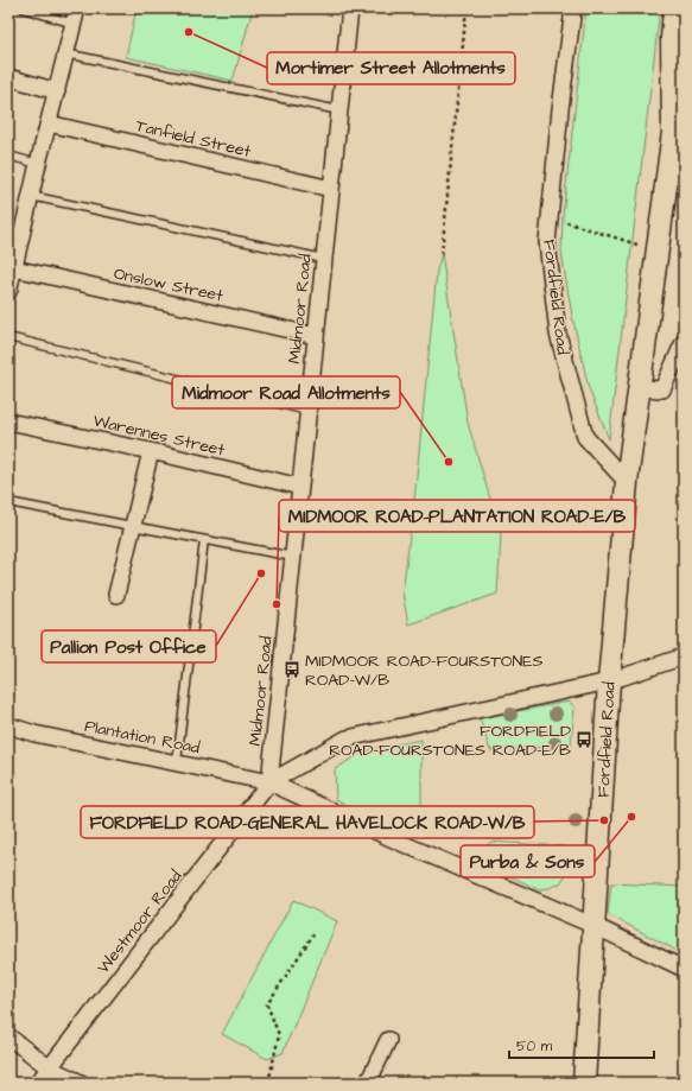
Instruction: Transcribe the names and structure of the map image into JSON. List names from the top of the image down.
{
  "streets": {
    "street": [
      "Tanfield Street",
      "Onslow Street",
      "Fordfield Road",
      "Midmoor Road",
      "Warennes Street",
      "Plantation Road",
      "Westmoor Road"
    ]
  },
  "crossings": [
    ["Tanfield Street", "Midmoor Road"],
    ["Onslow Street", "Midmoor Road"],
    ["Fordfield Road", "Plantation Road"],
    ["Midmoor Road", "Warennes Street"],
    ["Midmoor Road", "Plantation Road"],
    ["Midmoor Road", "Westmoor Road"],
    ["Plantation Road", "Westmoor Road"]
  ],
  "places": {
    "other": [
      "Mortimer Street Allotments",
      "Midmoor Road Allotments",
      "Pallion Post Office",
      "MIDMOOR ROAD-PLANTATION ROAD-E/B",
      "Purba & Sons",
      "FORDFIELD ROAD-GENERAL HAVELOCK ROAD-W/B"
    ],
    "bus stop": ["MIDMOOR ROAD-FOURSTONES ROAD-W/B", "FORDFIELD ROAD-FOURSTONES ROAD-E/B"]
  },
  "scale_bar": "50 m"
}
